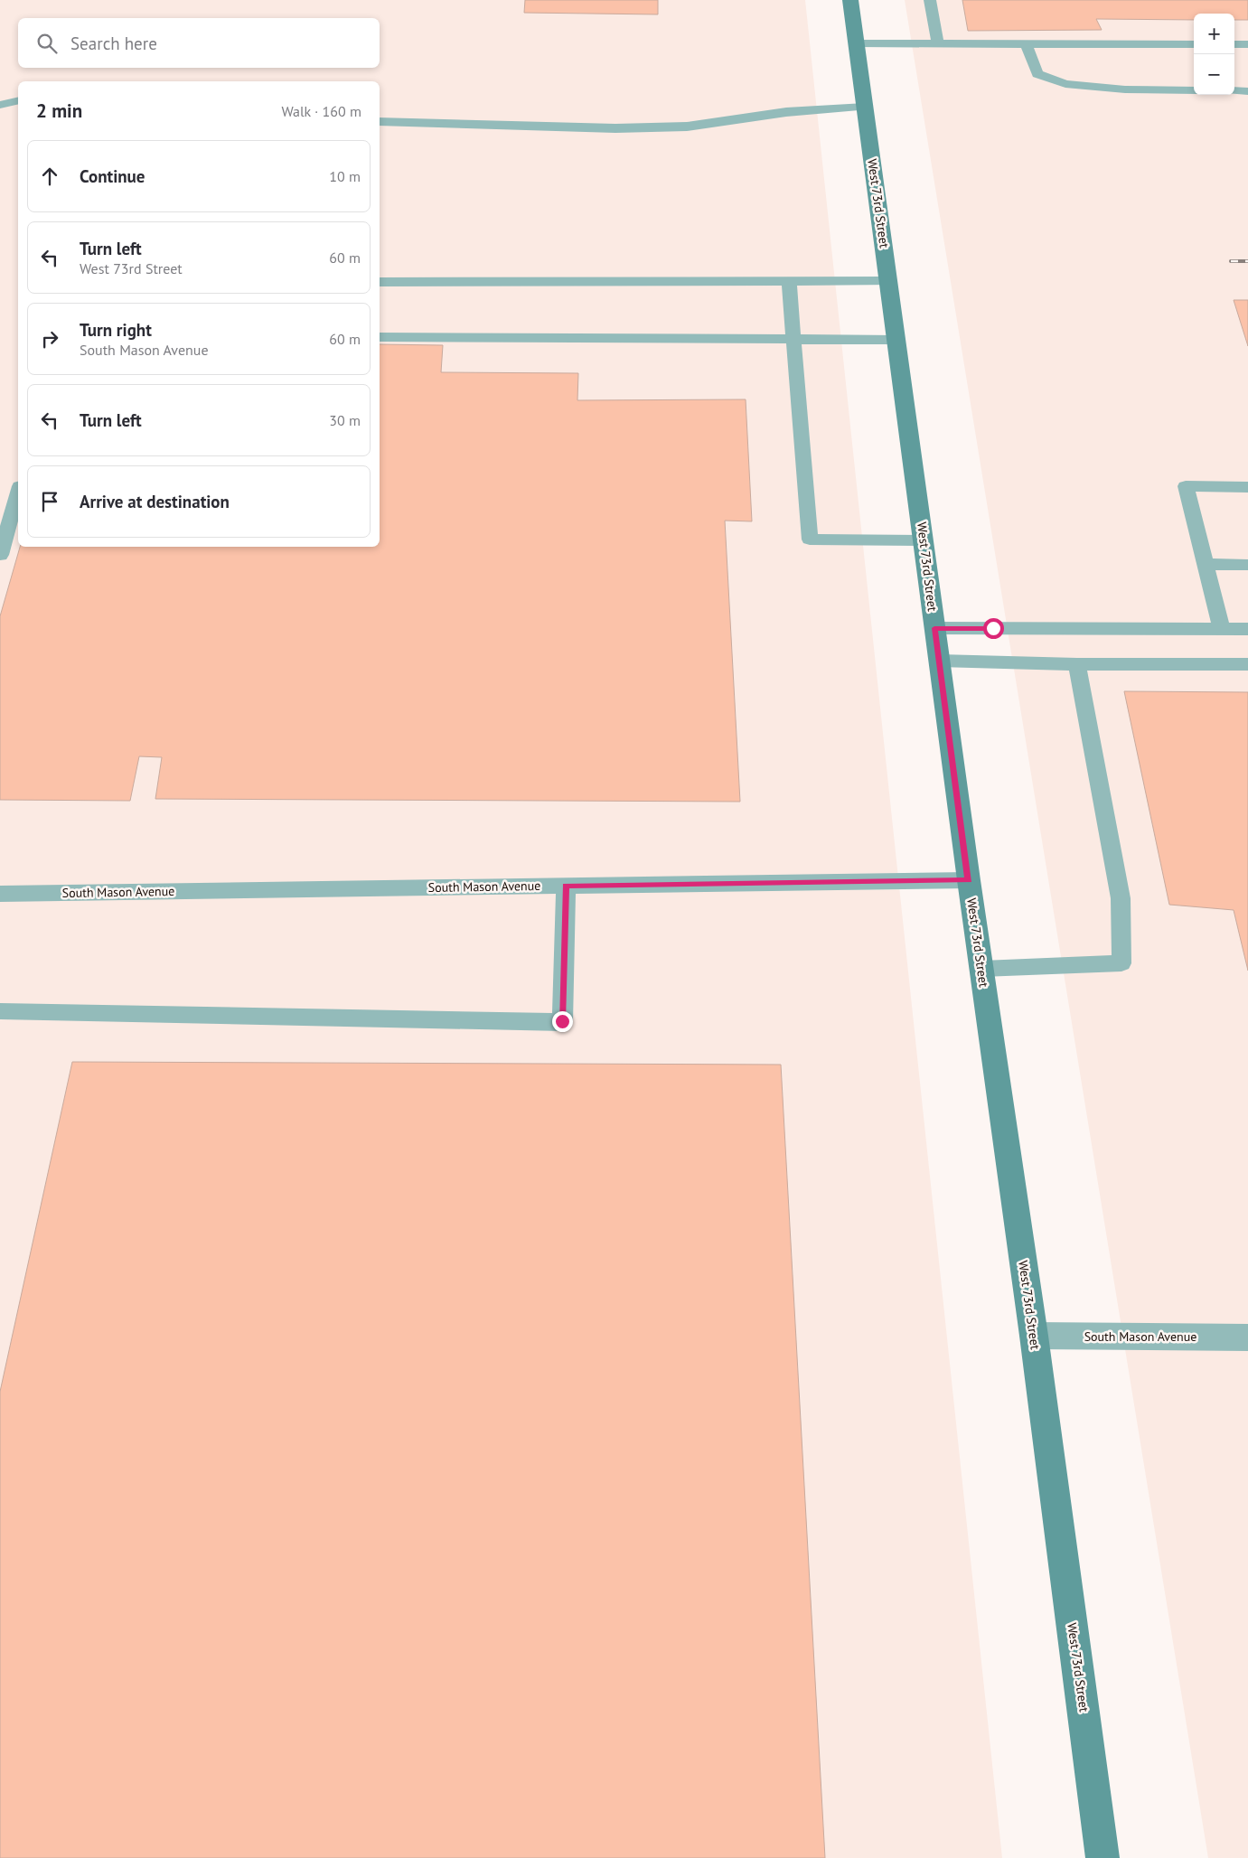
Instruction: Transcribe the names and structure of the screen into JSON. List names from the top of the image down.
{
  "streets": {
    "street": ["West 73rd Street", "South Mason Avenue"]
  },
  "crossings": [
    ["West 73rd Street", "South Mason Avenue"]
  ],
  "page": {
    "map_buttons": ["+", "−"],
    "search": "Search here",
    "heading": ["2 min", "Walk · 160 m"],
    "list": [
      ["Continue", "10 m"],
      ["Turn left", "West 73rd Street", "60 m"],
      ["Turn right", "South Mason Avenue", "60 m"],
      ["Turn left", "30 m"],
      "Arrive at destination"
    ]
  }
}
